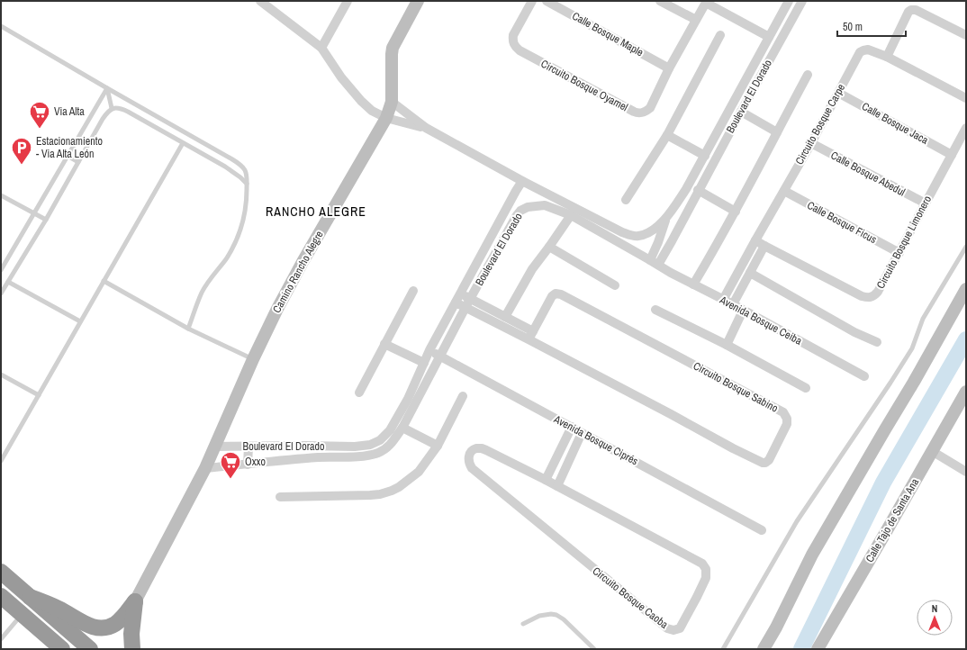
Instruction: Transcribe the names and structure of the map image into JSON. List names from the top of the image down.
{
  "streets": {
    "street": [
      "Calle Bosque Maple",
      "Circuito Bosque Oyamel",
      "Boulevard El Dorado",
      "Calle Bosque Jaca",
      "Circuito Bosque Carpe",
      "Calle Bosque Abedul",
      "Calle Bosque Ficus",
      "Circuito Bosque Limonero",
      "Camino Rancho Alegre",
      "Avenida Bosque Ceiba",
      "Circuito Bosque Sabino",
      "Avenida Bosque Ciprés",
      "Calle Tajo de Santa Ana",
      "Circuito Bosque Caoba"
    ]
  },
  "crossings": [
    ["Calle Bosque Maple", "Circuito Bosque Oyamel"],
    ["Boulevard El Dorado", "Camino Rancho Alegre"],
    ["Boulevard El Dorado", "Avenida Bosque Ceiba"],
    ["Boulevard El Dorado", "Circuito Bosque Sabino"],
    ["Boulevard El Dorado", "Avenida Bosque Ciprés"],
    ["Calle Bosque Jaca", "Circuito Bosque Carpe"],
    ["Calle Bosque Jaca", "Circuito Bosque Limonero"],
    ["Circuito Bosque Carpe", "Calle Bosque Abedul"],
    ["Circuito Bosque Carpe", "Calle Bosque Ficus"],
    ["Circuito Bosque Carpe", "Circuito Bosque Limonero"],
    ["Circuito Bosque Carpe", "Avenida Bosque Ceiba"],
    ["Calle Bosque Abedul", "Circuito Bosque Limonero"],
    ["Calle Bosque Ficus", "Circuito Bosque Limonero"]
  ],
  "districts": ["RANCHO ALEGRE"],
  "places": {
    "supermarket": ["Via Alta", "Oxxo"],
    "parking": ["Estacionamiento - Via Alta León"]
  },
  "scale_bar": "50 m",
  "north": "top"
}
